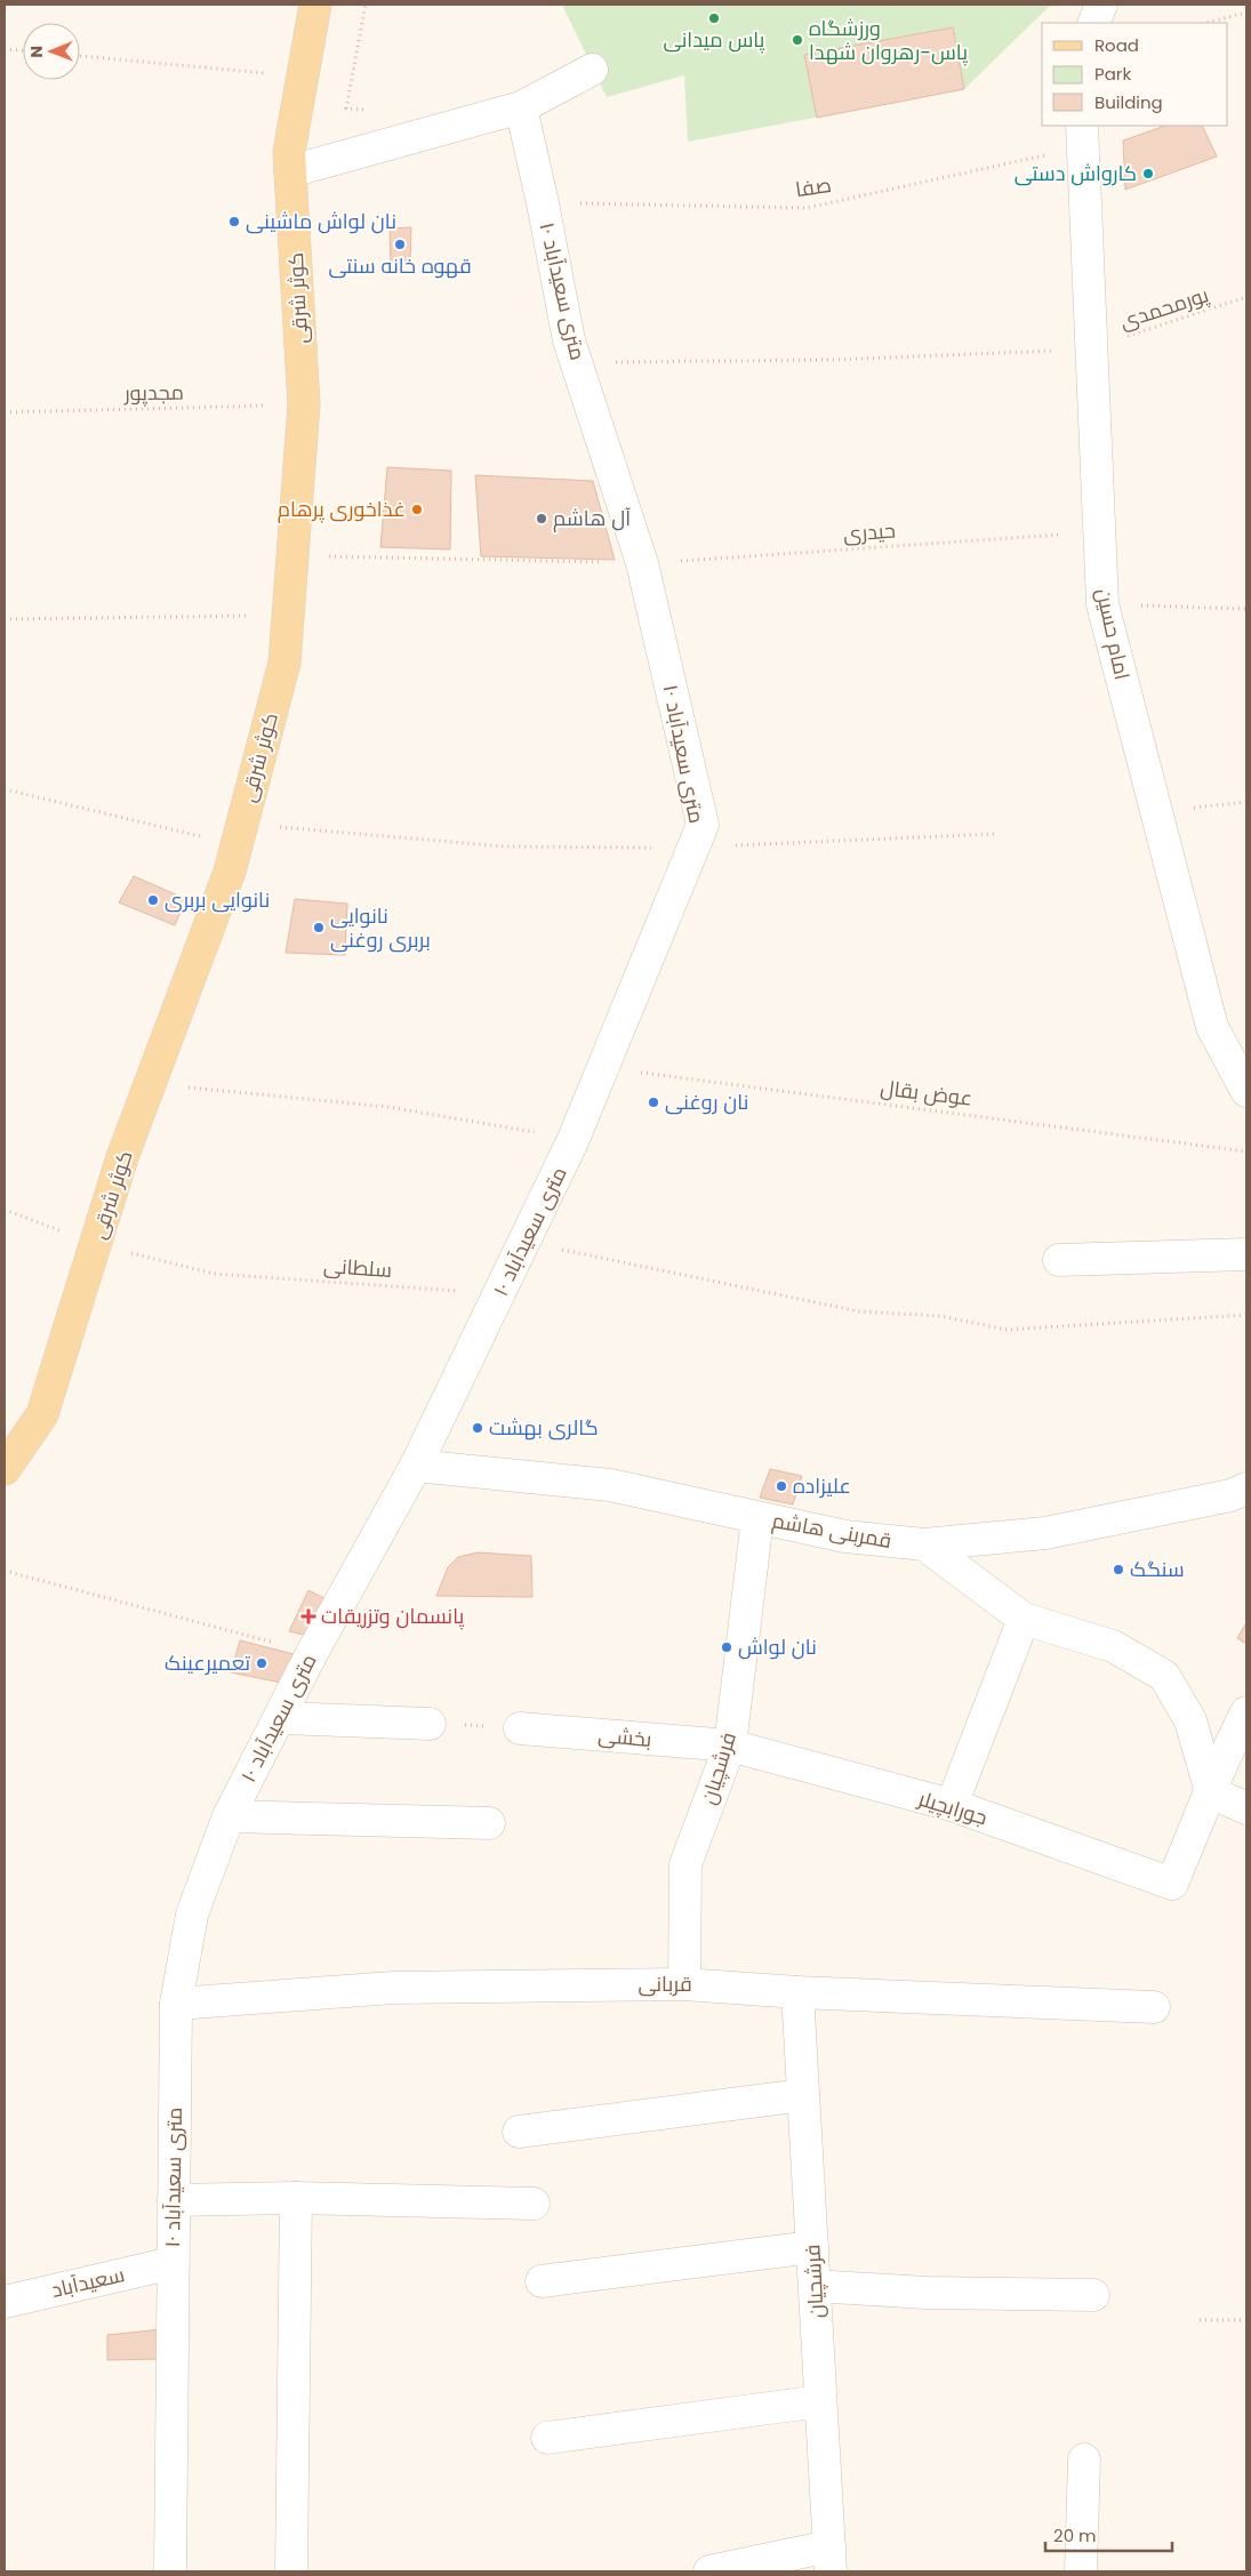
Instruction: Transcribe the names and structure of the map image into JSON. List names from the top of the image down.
{
  "streets": {
    "main road": ["کوثر شرقی"],
    "street": [
      "۱۰ متری سعیدآباد",
      "امام حسین",
      "قمربنی هاشم",
      "بخشی",
      "فرشچیان",
      "جورابچیلر",
      "قربانی",
      "سعیدآباد"
    ],
    "path": [
      "صفا",
      "پورمحمدی",
      "مجدپور",
      "حیدری",
      "عوض بقال",
      "سلطانی"
    ]
  },
  "crossings": [
    ["صفا", "۱۰ متری سعیدآباد"],
    ["صفا", "امام حسین"],
    ["۱۰ متری سعیدآباد", "پورمحمدی"],
    ["۱۰ متری سعیدآباد", "حیدری"],
    ["۱۰ متری سعیدآباد", "عوض بقال"],
    ["۱۰ متری سعیدآباد", "سلطانی"],
    ["۱۰ متری سعیدآباد", "قمربنی هاشم"],
    ["۱۰ متری سعیدآباد", "قربانی"],
    ["۱۰ متری سعیدآباد", "سعیدآباد"],
    ["کوثر شرقی", "مجدپور"],
    ["پورمحمدی", "امام حسین"],
    ["حیدری", "امام حسین"],
    ["قمربنی هاشم", "فرشچیان"],
    ["بخشی", "فرشچیان"],
    ["بخشی", "جورابچیلر"],
    ["فرشچیان", "جورابچیلر"],
    ["فرشچیان", "قربانی"]
  ],
  "places": {
    "other": [
      "پاس میدانی",
      "ورزشگاه پاس-رهروان شهدا",
      "کارواش دستی",
      "نان لواش ماشینی",
      "قهوه خانه سنتی",
      "غذاخوری پرهام",
      "آل هاشم",
      "نانوایی بربری",
      "نانوایی بربری روغنی",
      "نان روغنی",
      "گالری بهشت",
      "علیزاده",
      "سنگک",
      "نان لواش",
      "تعمیرعینک"
    ],
    "health": ["پانسمان وتزریقات"]
  },
  "legend": ["Road", "Park", "Building"],
  "scale_bar": "20 m",
  "north": "left"
}
